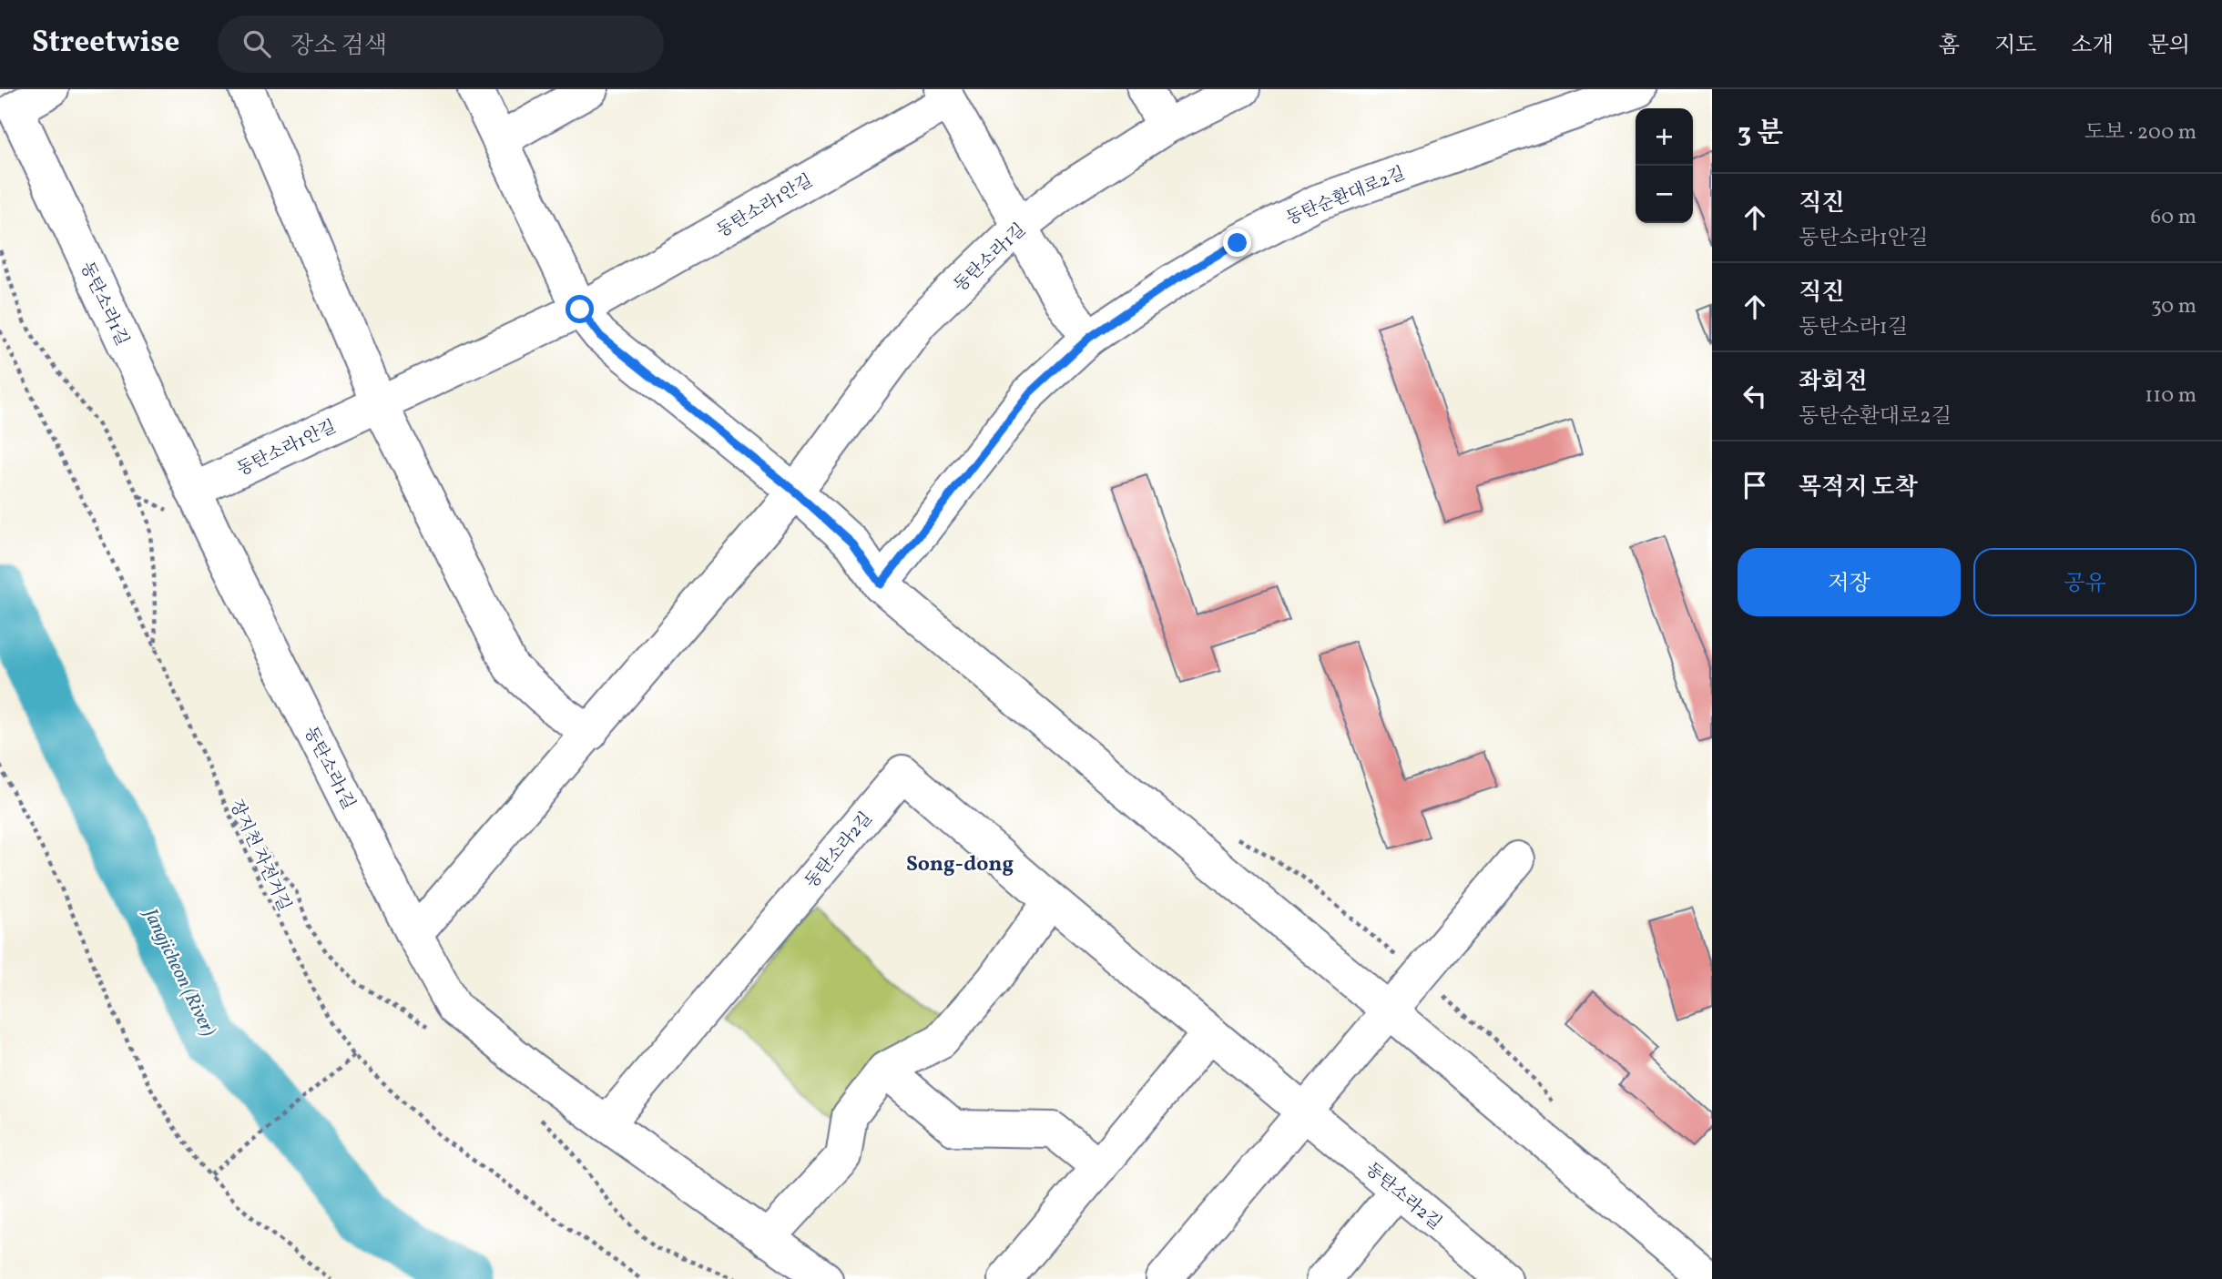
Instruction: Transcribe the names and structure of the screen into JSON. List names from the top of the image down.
{
  "streets": {
    "street": [
      "동탄순환대로2길",
      "동탄소라1안길",
      "동탄소라1길",
      "동탄소라2길"
    ],
    "path": ["장지천 자전거길"]
  },
  "crossings": [
    ["동탄순환대로2길", "동탄소라1안길"],
    ["동탄소라1안길", "동탄소라1길"]
  ],
  "districts": ["Song-dong"],
  "water": ["Jangjicheon (River)"],
  "page": {
    "header": "Streetwise",
    "search": "장소 검색",
    "nav": [
      "홈",
      "지도",
      "소개",
      "문의"
    ],
    "heading": ["3 분", "도보 · 200 m"],
    "map_buttons": ["+", "−"],
    "list": [
      ["직진", "동탄소라1안길", "60 m"],
      ["직진", "동탄소라1길", "30 m"],
      ["좌회전", "동탄순환대로2길", "110 m"],
      "목적지 도착"
    ],
    "buttons": ["저장", "공유"]
  }
}
